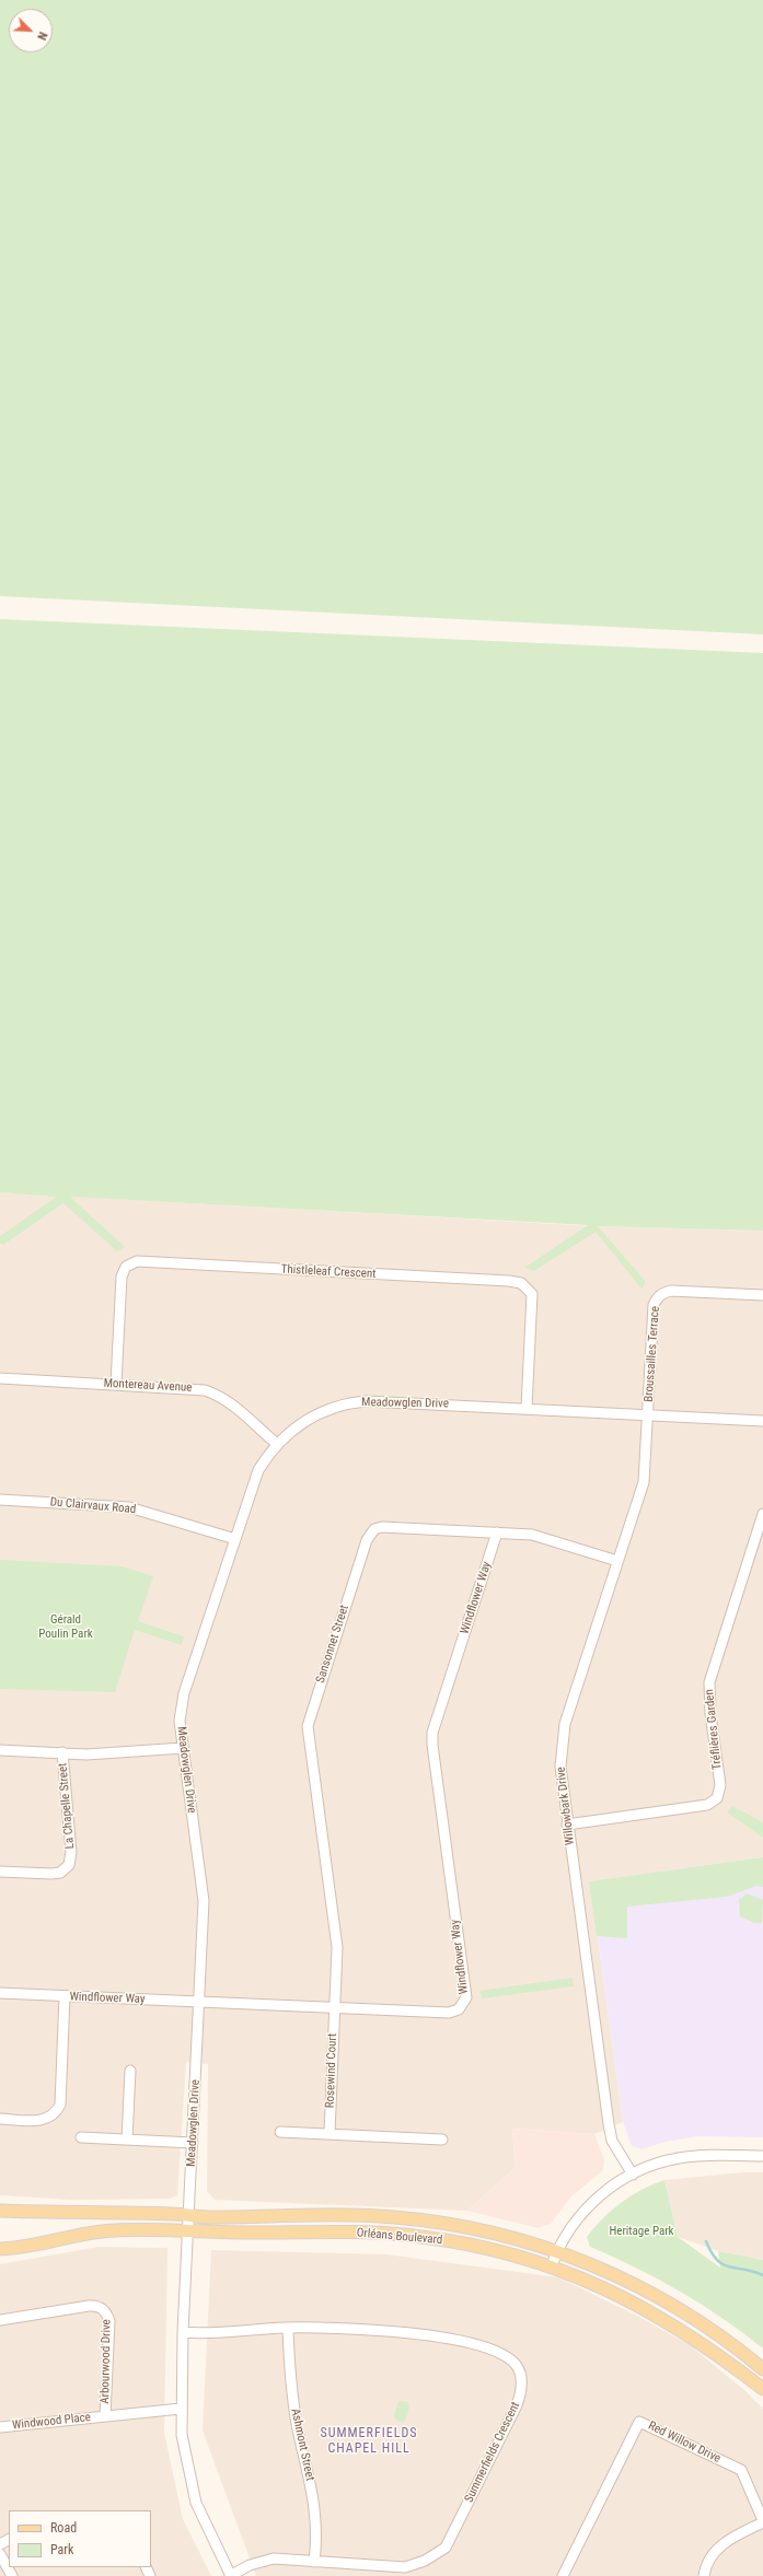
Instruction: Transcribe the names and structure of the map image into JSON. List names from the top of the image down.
{
  "streets": {
    "main road": ["Orléans Boulevard"],
    "street": [
      "Thistleleaf Crescent",
      "Broussailles Terrace",
      "Montereau Avenue",
      "Meadowglen Drive",
      "Du Clairvaux Road",
      "Windflower Way",
      "Sansonnet Street",
      "Tréflières Garden",
      "La Chapelle Street",
      "Willowbark Drive",
      "Rosewind Court",
      "Arbourwood Drive",
      "Windwood Place",
      "Red Willow Drive",
      "Ashmont Street",
      "Summerfields Crescent"
    ]
  },
  "crossings": [
    ["Thistleleaf Crescent", "Montereau Avenue"],
    ["Thistleleaf Crescent", "Meadowglen Drive"],
    ["Broussailles Terrace", "Meadowglen Drive"],
    ["Broussailles Terrace", "Willowbark Drive"],
    ["Montereau Avenue", "Meadowglen Drive"],
    ["Meadowglen Drive", "Du Clairvaux Road"],
    ["Meadowglen Drive", "Windflower Way"],
    ["Meadowglen Drive", "Willowbark Drive"],
    ["Meadowglen Drive", "Orléans Boulevard"],
    ["Meadowglen Drive", "Windwood Place"],
    ["Meadowglen Drive", "Summerfields Crescent"],
    ["Windflower Way", "Sansonnet Street"],
    ["Windflower Way", "Rosewind Court"],
    ["Sansonnet Street", "Willowbark Drive"],
    ["Sansonnet Street", "Rosewind Court"],
    ["Tréflières Garden", "Willowbark Drive"],
    ["Arbourwood Drive", "Windwood Place"],
    ["Ashmont Street", "Summerfields Crescent"]
  ],
  "districts": ["SUMMERFIELDS CHAPEL HILL"],
  "parks": ["Gérald Poulin Park", "Heritage Park"],
  "legend": ["Road", "Park"],
  "north": "bottom right"
}
